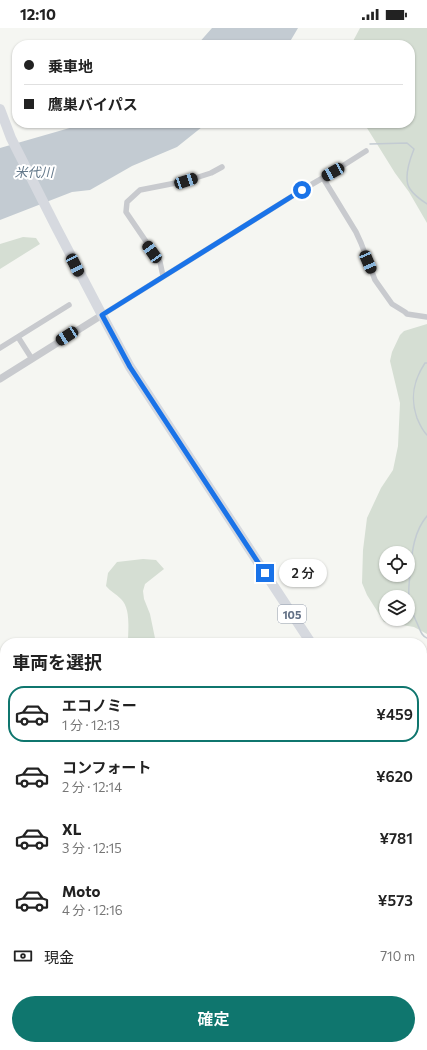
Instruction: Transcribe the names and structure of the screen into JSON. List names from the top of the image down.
{
  "streets": {
    "highway": ["105"]
  },
  "water": ["米代川"],
  "page": {
    "status": "12:10",
    "banner": ["乗車地", "鷹巣バイパス"],
    "bubble": "2 分",
    "heading": "車両を選択",
    "list": [
      {
        "name": "エコノミー",
        "note": "1 分 · 12:13",
        "value": "¥459"
      },
      {
        "name": "コンフォート",
        "note": "2 分 · 12:14",
        "value": "¥620"
      },
      {
        "name": "XL",
        "note": "3 分 · 12:15",
        "value": "¥781"
      },
      {
        "name": "Moto",
        "note": "4 分 · 12:16",
        "value": "¥573"
      }
    ],
    "pay": ["現金", "710 m"],
    "buttons": "確定"
  }
}
